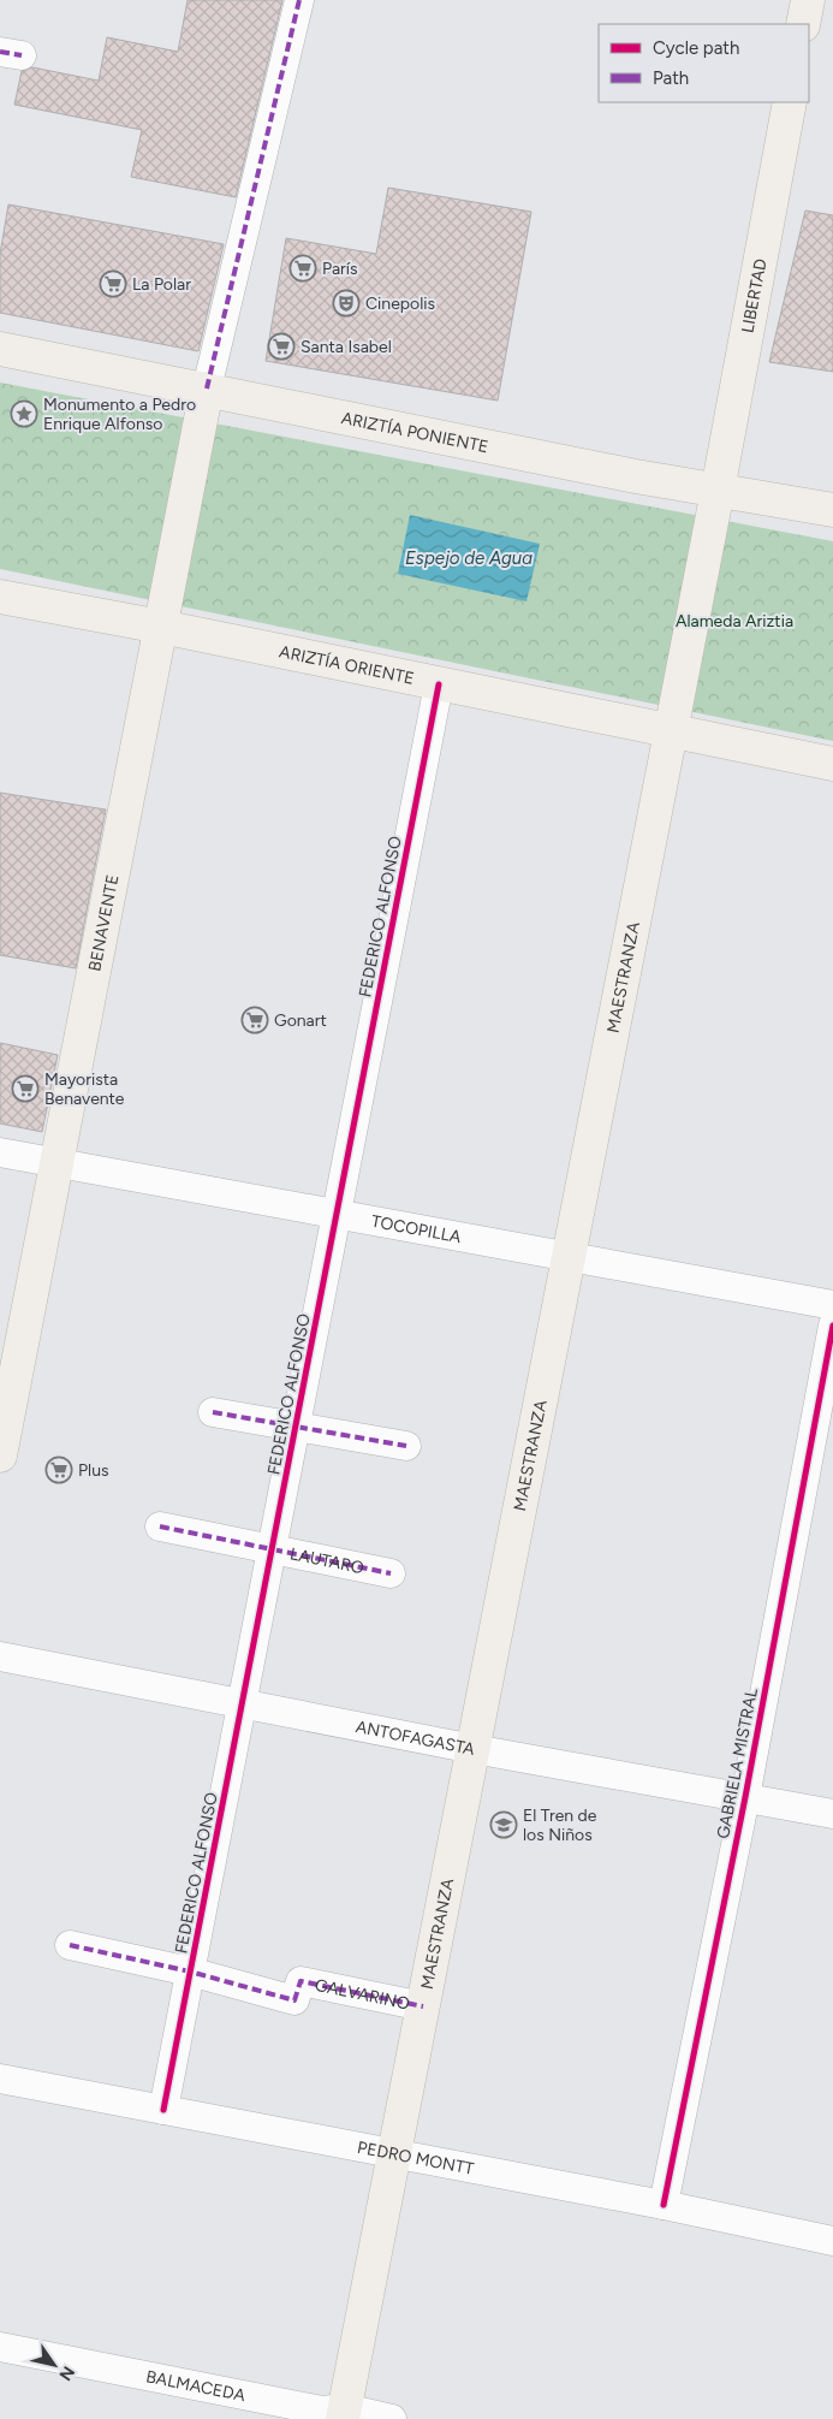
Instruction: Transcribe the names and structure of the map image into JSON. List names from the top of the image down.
{
  "streets": {
    "main road": [
      "LIBERTAD",
      "ARIZTÍA PONIENTE",
      "ARIZTÍA ORIENTE",
      "BENAVENTE",
      "MAESTRANZA"
    ],
    "street": [
      "FEDERICO ALFONSO",
      "TOCOPILLA",
      "LAUTARO",
      "ANTOFAGASTA",
      "GABRIELA MISTRAL",
      "GALVARINO",
      "PEDRO MONTT",
      "BALMACEDA"
    ]
  },
  "crossings": [
    ["LIBERTAD", "ARIZTÍA PONIENTE"],
    ["LIBERTAD", "MAESTRANZA"],
    ["ARIZTÍA PONIENTE", "BENAVENTE"],
    ["ARIZTÍA PONIENTE", "MAESTRANZA"],
    ["ARIZTÍA ORIENTE", "FEDERICO ALFONSO"],
    ["ARIZTÍA ORIENTE", "BENAVENTE"],
    ["ARIZTÍA ORIENTE", "MAESTRANZA"],
    ["FEDERICO ALFONSO", "TOCOPILLA"],
    ["FEDERICO ALFONSO", "LAUTARO"],
    ["FEDERICO ALFONSO", "ANTOFAGASTA"],
    ["FEDERICO ALFONSO", "GALVARINO"],
    ["FEDERICO ALFONSO", "PEDRO MONTT"],
    ["BENAVENTE", "TOCOPILLA"],
    ["MAESTRANZA", "TOCOPILLA"],
    ["MAESTRANZA", "ANTOFAGASTA"],
    ["MAESTRANZA", "GALVARINO"],
    ["MAESTRANZA", "PEDRO MONTT"],
    ["MAESTRANZA", "BALMACEDA"],
    ["ANTOFAGASTA", "GABRIELA MISTRAL"],
    ["GABRIELA MISTRAL", "PEDRO MONTT"]
  ],
  "water": ["Espejo de Agua"],
  "parks": ["Alameda Ariztia"],
  "places": {
    "supermarket": [
      "París",
      "La Polar",
      "Santa Isabel",
      "Gonart",
      "Mayorista Benavente",
      "Plus"
    ],
    "theatre": ["Cinepolis"],
    "place": ["Monumento a Pedro Enrique Alfonso"],
    "school or university": ["El Tren de los Niños"]
  },
  "legend": ["Cycle path", "Path"],
  "north": "bottom right"
}
